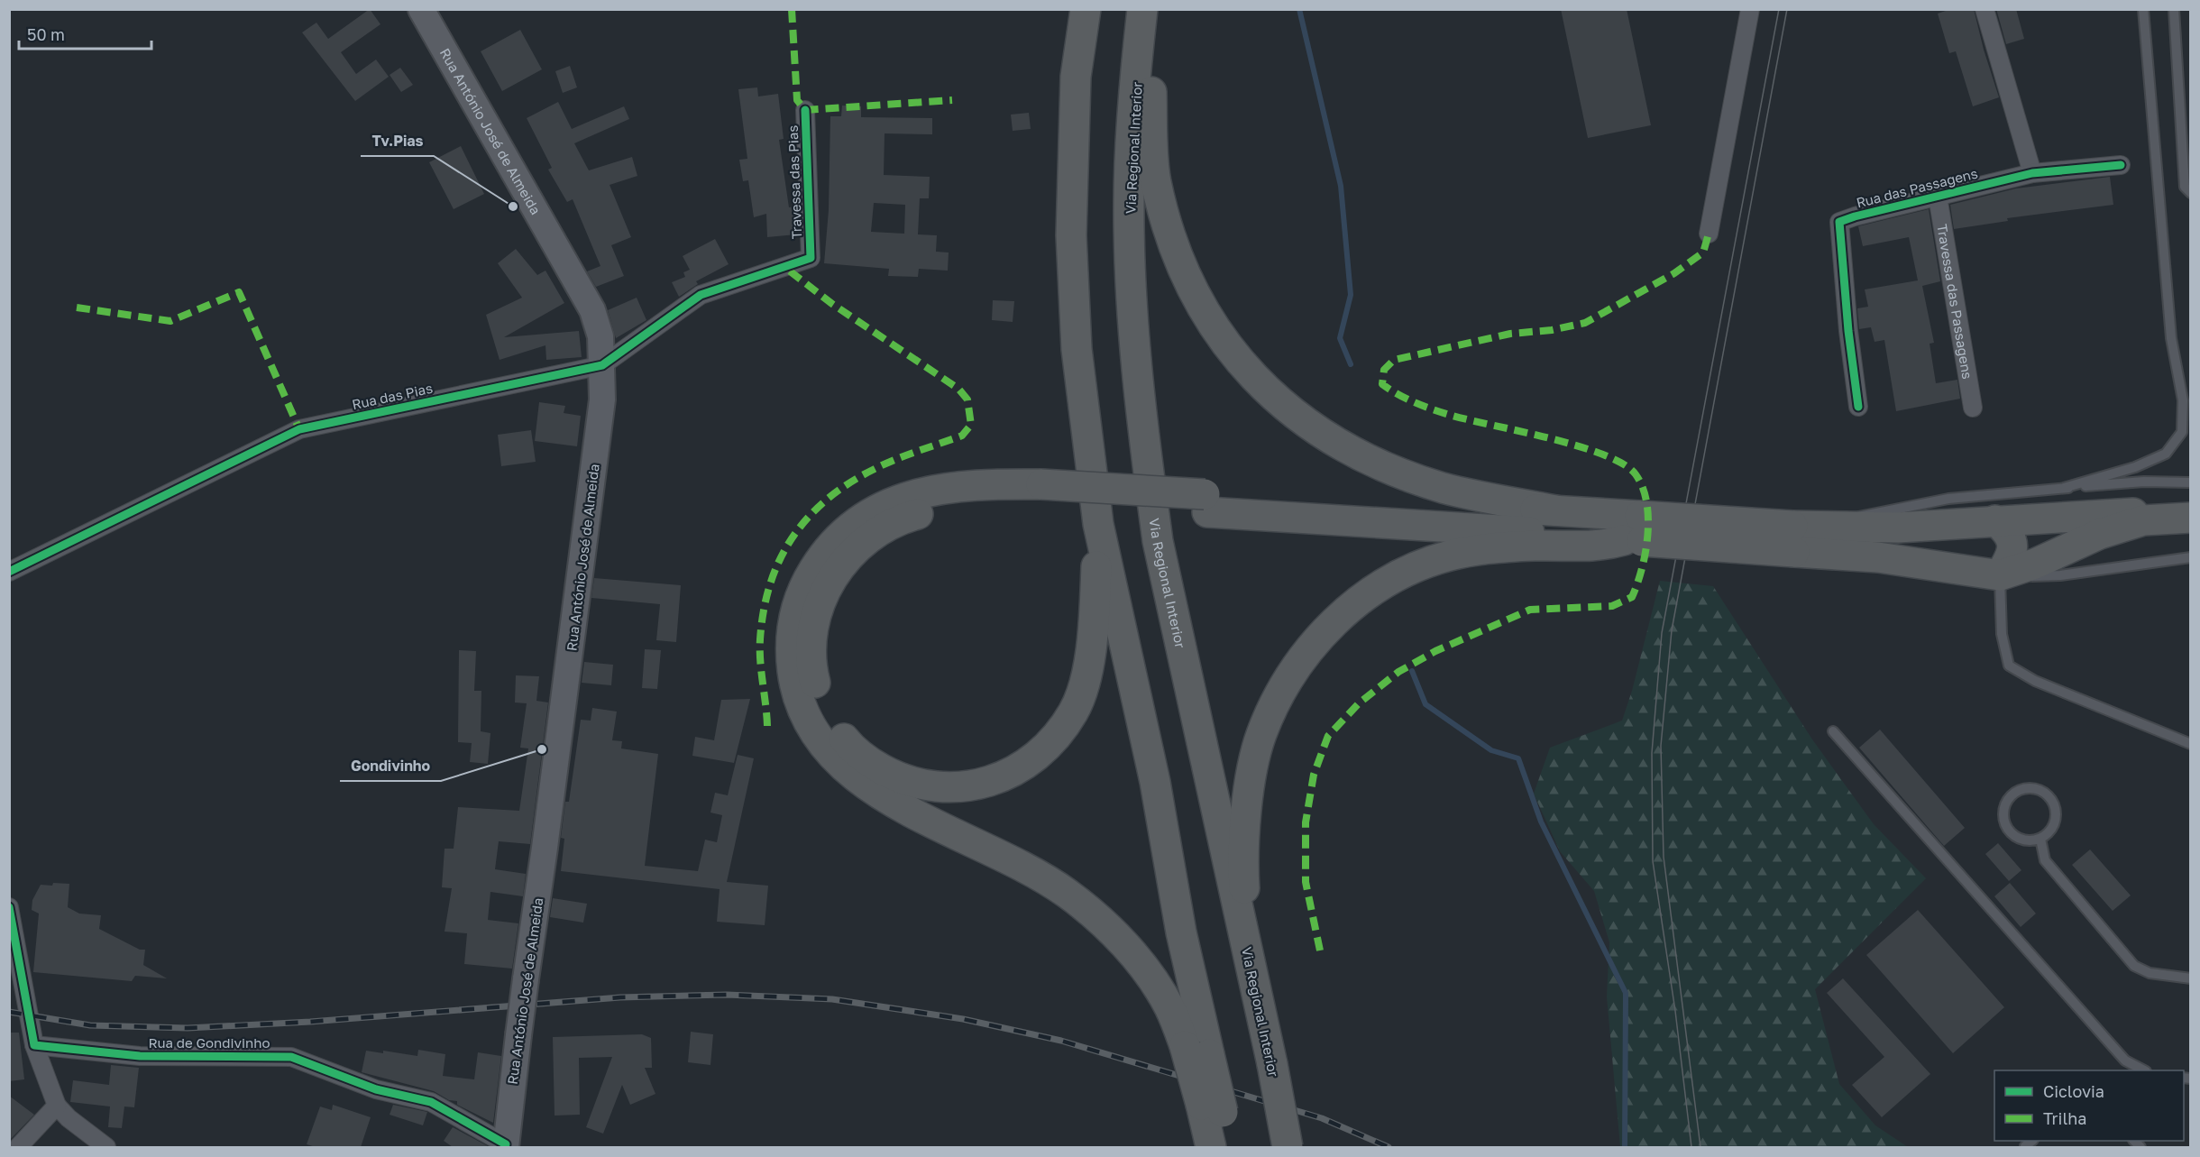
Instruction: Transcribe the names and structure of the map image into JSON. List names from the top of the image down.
{
  "streets": {
    "highway": ["Via Regional Interior"],
    "main road": ["Rua António José de Almeida"],
    "street": [
      "Travessa das Pias",
      "Rua das Passagens",
      "Travessa das Passagens",
      "Rua das Pias",
      "Rua de Gondivinho"
    ]
  },
  "crossings": [
    ["Rua António José de Almeida", "Rua das Pias"],
    ["Rua António José de Almeida", "Rua de Gondivinho"],
    ["Travessa das Pias", "Rua das Pias"],
    ["Rua das Passagens", "Travessa das Passagens"]
  ],
  "places": ["Tv.Pias", "Gondivinho"],
  "legend": ["Ciclovia", "Trilha"],
  "scale_bar": "50 m"
}
